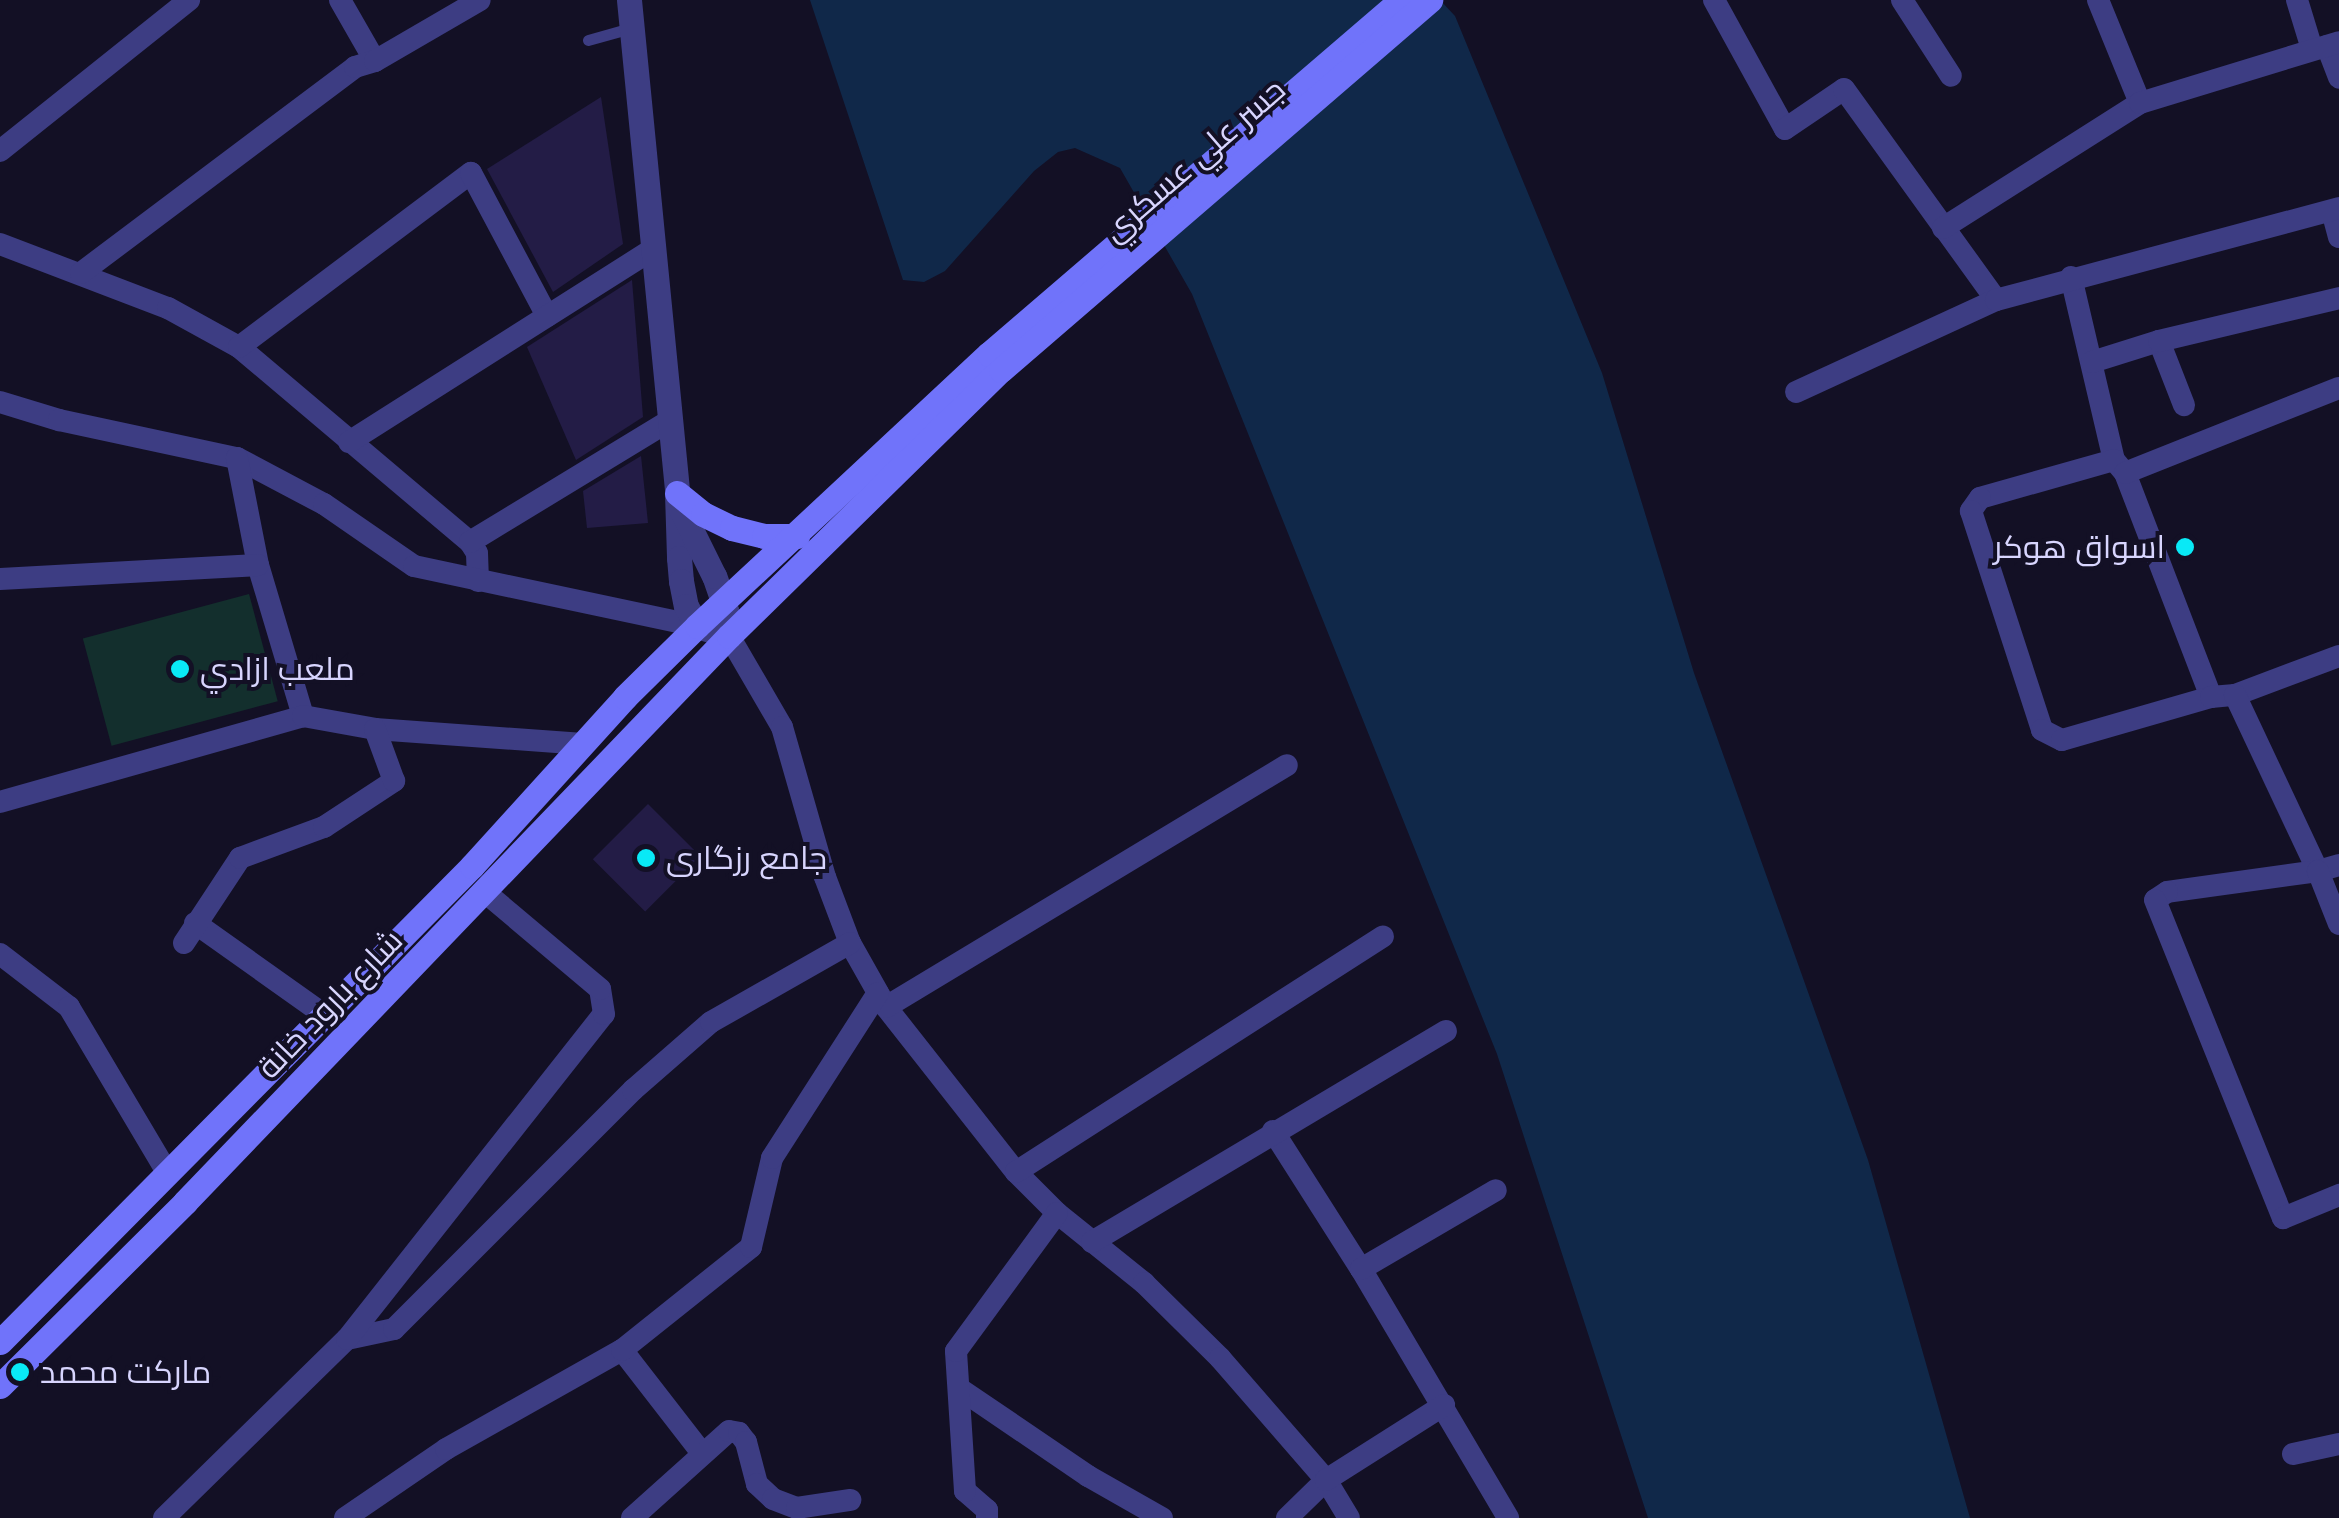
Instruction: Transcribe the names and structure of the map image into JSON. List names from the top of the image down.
{
  "streets": {
    "main road": ["جسر علي عسكري", "شارع بارود خانة"]
  },
  "crossings": [
    ["جسر علي عسكري", "شارع بارود خانة"]
  ],
  "places": [
    "اسواق هوكر",
    "ملعب ازادي",
    "جامع رزگاری",
    "ماركت محمد"
  ]
}
